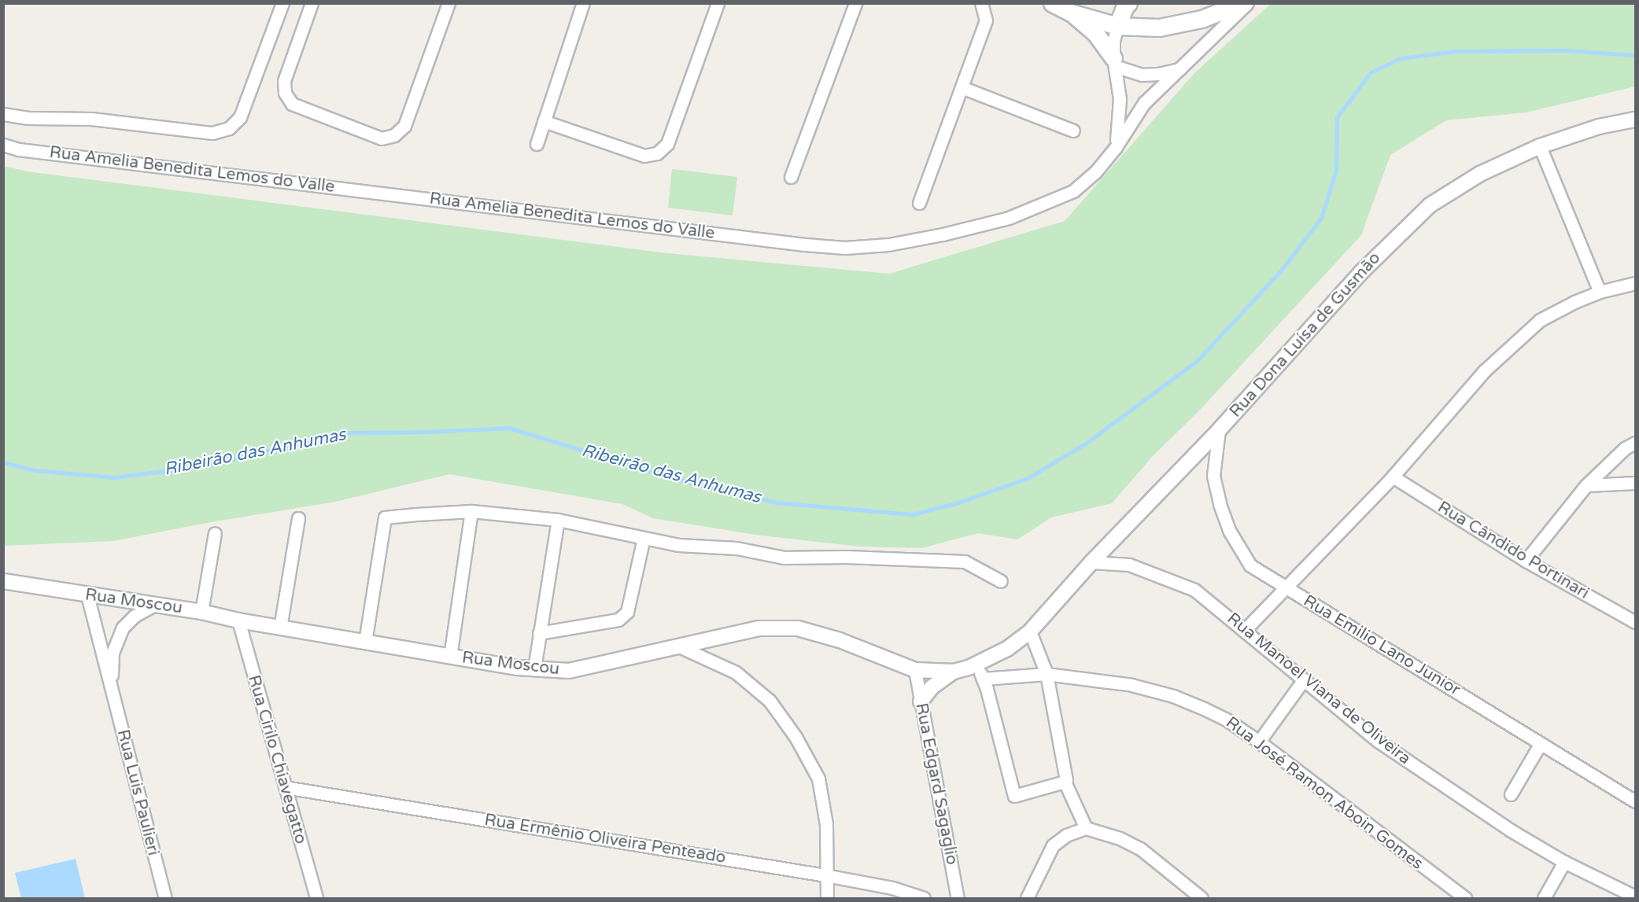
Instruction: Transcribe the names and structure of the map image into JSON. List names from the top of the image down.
{
  "streets": {
    "street": [
      "Rua Amelia Benedita Lemos do Valle",
      "Rua Dona Luísa de Gusmão",
      "Rua Cândido Portinari",
      "Rua Moscou",
      "Rua Emilio Lano Junior",
      "Rua Manoel Viana de Oliveira",
      "Rua Cirilo Chiavegatto",
      "Rua Edgard Sagaglio",
      "Rua Luis Paulieri",
      "Rua José Ramon Aboin Gomes",
      "Rua Ermênio Oliveira Penteado"
    ]
  },
  "crossings": [
    ["Rua Dona Luísa de Gusmão", "Rua Moscou"],
    ["Rua Dona Luísa de Gusmão", "Rua Emilio Lano Junior"],
    ["Rua Dona Luísa de Gusmão", "Rua Manoel Viana de Oliveira"],
    ["Rua Moscou", "Rua Cirilo Chiavegatto"],
    ["Rua Moscou", "Rua Edgard Sagaglio"],
    ["Rua Moscou", "Rua Luis Paulieri"],
    ["Rua Cirilo Chiavegatto", "Rua Ermênio Oliveira Penteado"]
  ],
  "water": ["Ribeirão das Anhumas"]
}
